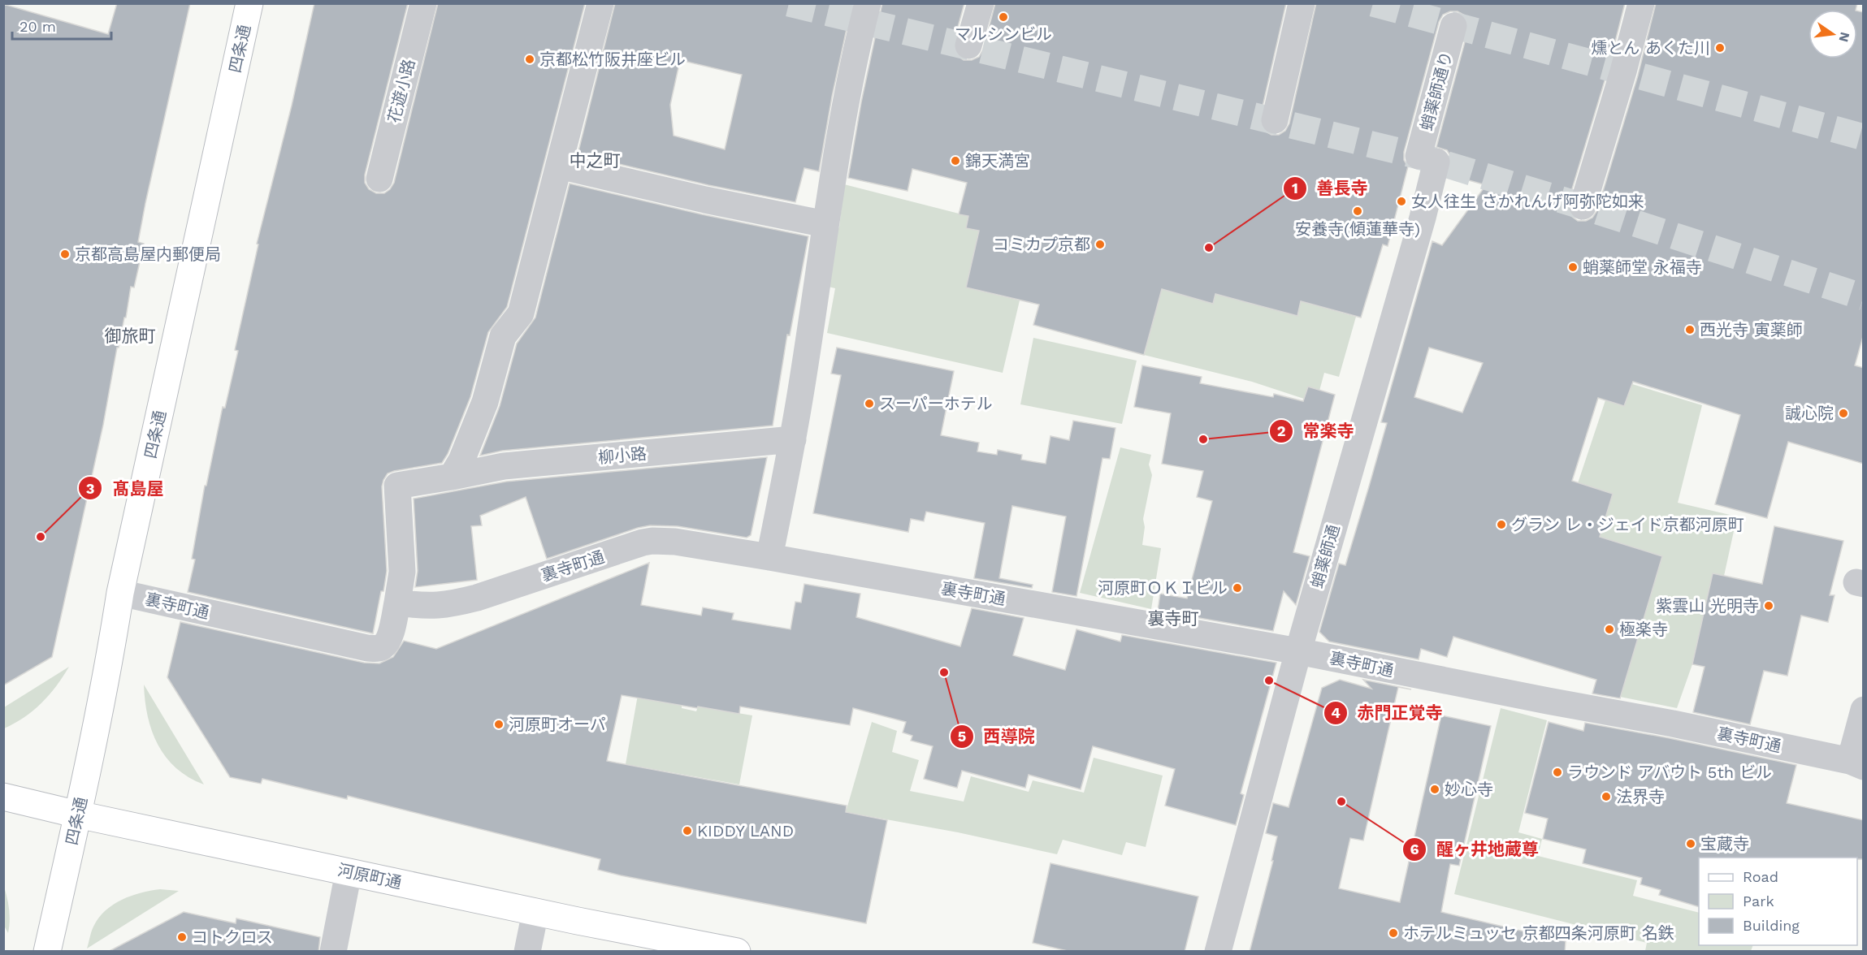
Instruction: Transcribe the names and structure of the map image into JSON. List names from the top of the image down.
{
  "streets": {
    "main road": ["四条通", "河原町通"],
    "street": [
      "花遊小路",
      "蛸薬師通り",
      "柳小路",
      "蛸薬師通",
      "裏寺町通"
    ]
  },
  "crossings": [
    ["四条通", "裏寺町通"],
    ["四条通", "河原町通"],
    ["蛸薬師通り", "蛸薬師通"],
    ["柳小路", "裏寺町通"],
    ["蛸薬師通", "裏寺町通"]
  ],
  "districts": ["中之町", "御旅町", "裏寺町"],
  "places": [
    "マルシンビル",
    "燻とん あくた川",
    "京都松竹阪井座ビル",
    "錦天満宮",
    "女人往生 さかれんげ阿弥陀如来",
    "安養寺(傾蓮華寺)",
    "コミカプ京都",
    "善長寺",
    "京都高島屋内郵便局",
    "蛸薬師堂 永福寺",
    "西光寺 寅薬師",
    "スーパーホテル",
    "誠心院",
    "常楽寺",
    "グラン レ・ジェイド京都河原町",
    "髙島屋",
    "河原町ＯＫＩビル",
    "紫雲山 光明寺",
    "極楽寺",
    "西導院",
    "赤門正覚寺",
    "河原町オーパ",
    "ラウンド アバウト 5th ビル",
    "妙心寺",
    "法界寺",
    "醒ヶ井地蔵尊",
    "KIDDY LAND",
    "宝蔵寺",
    "ホテルミュッセ 京都四条河原町 名鉄",
    "コトクロス"
  ],
  "legend": ["Road", "Park", "Building"],
  "scale_bar": "20 m",
  "north": "right"
}
